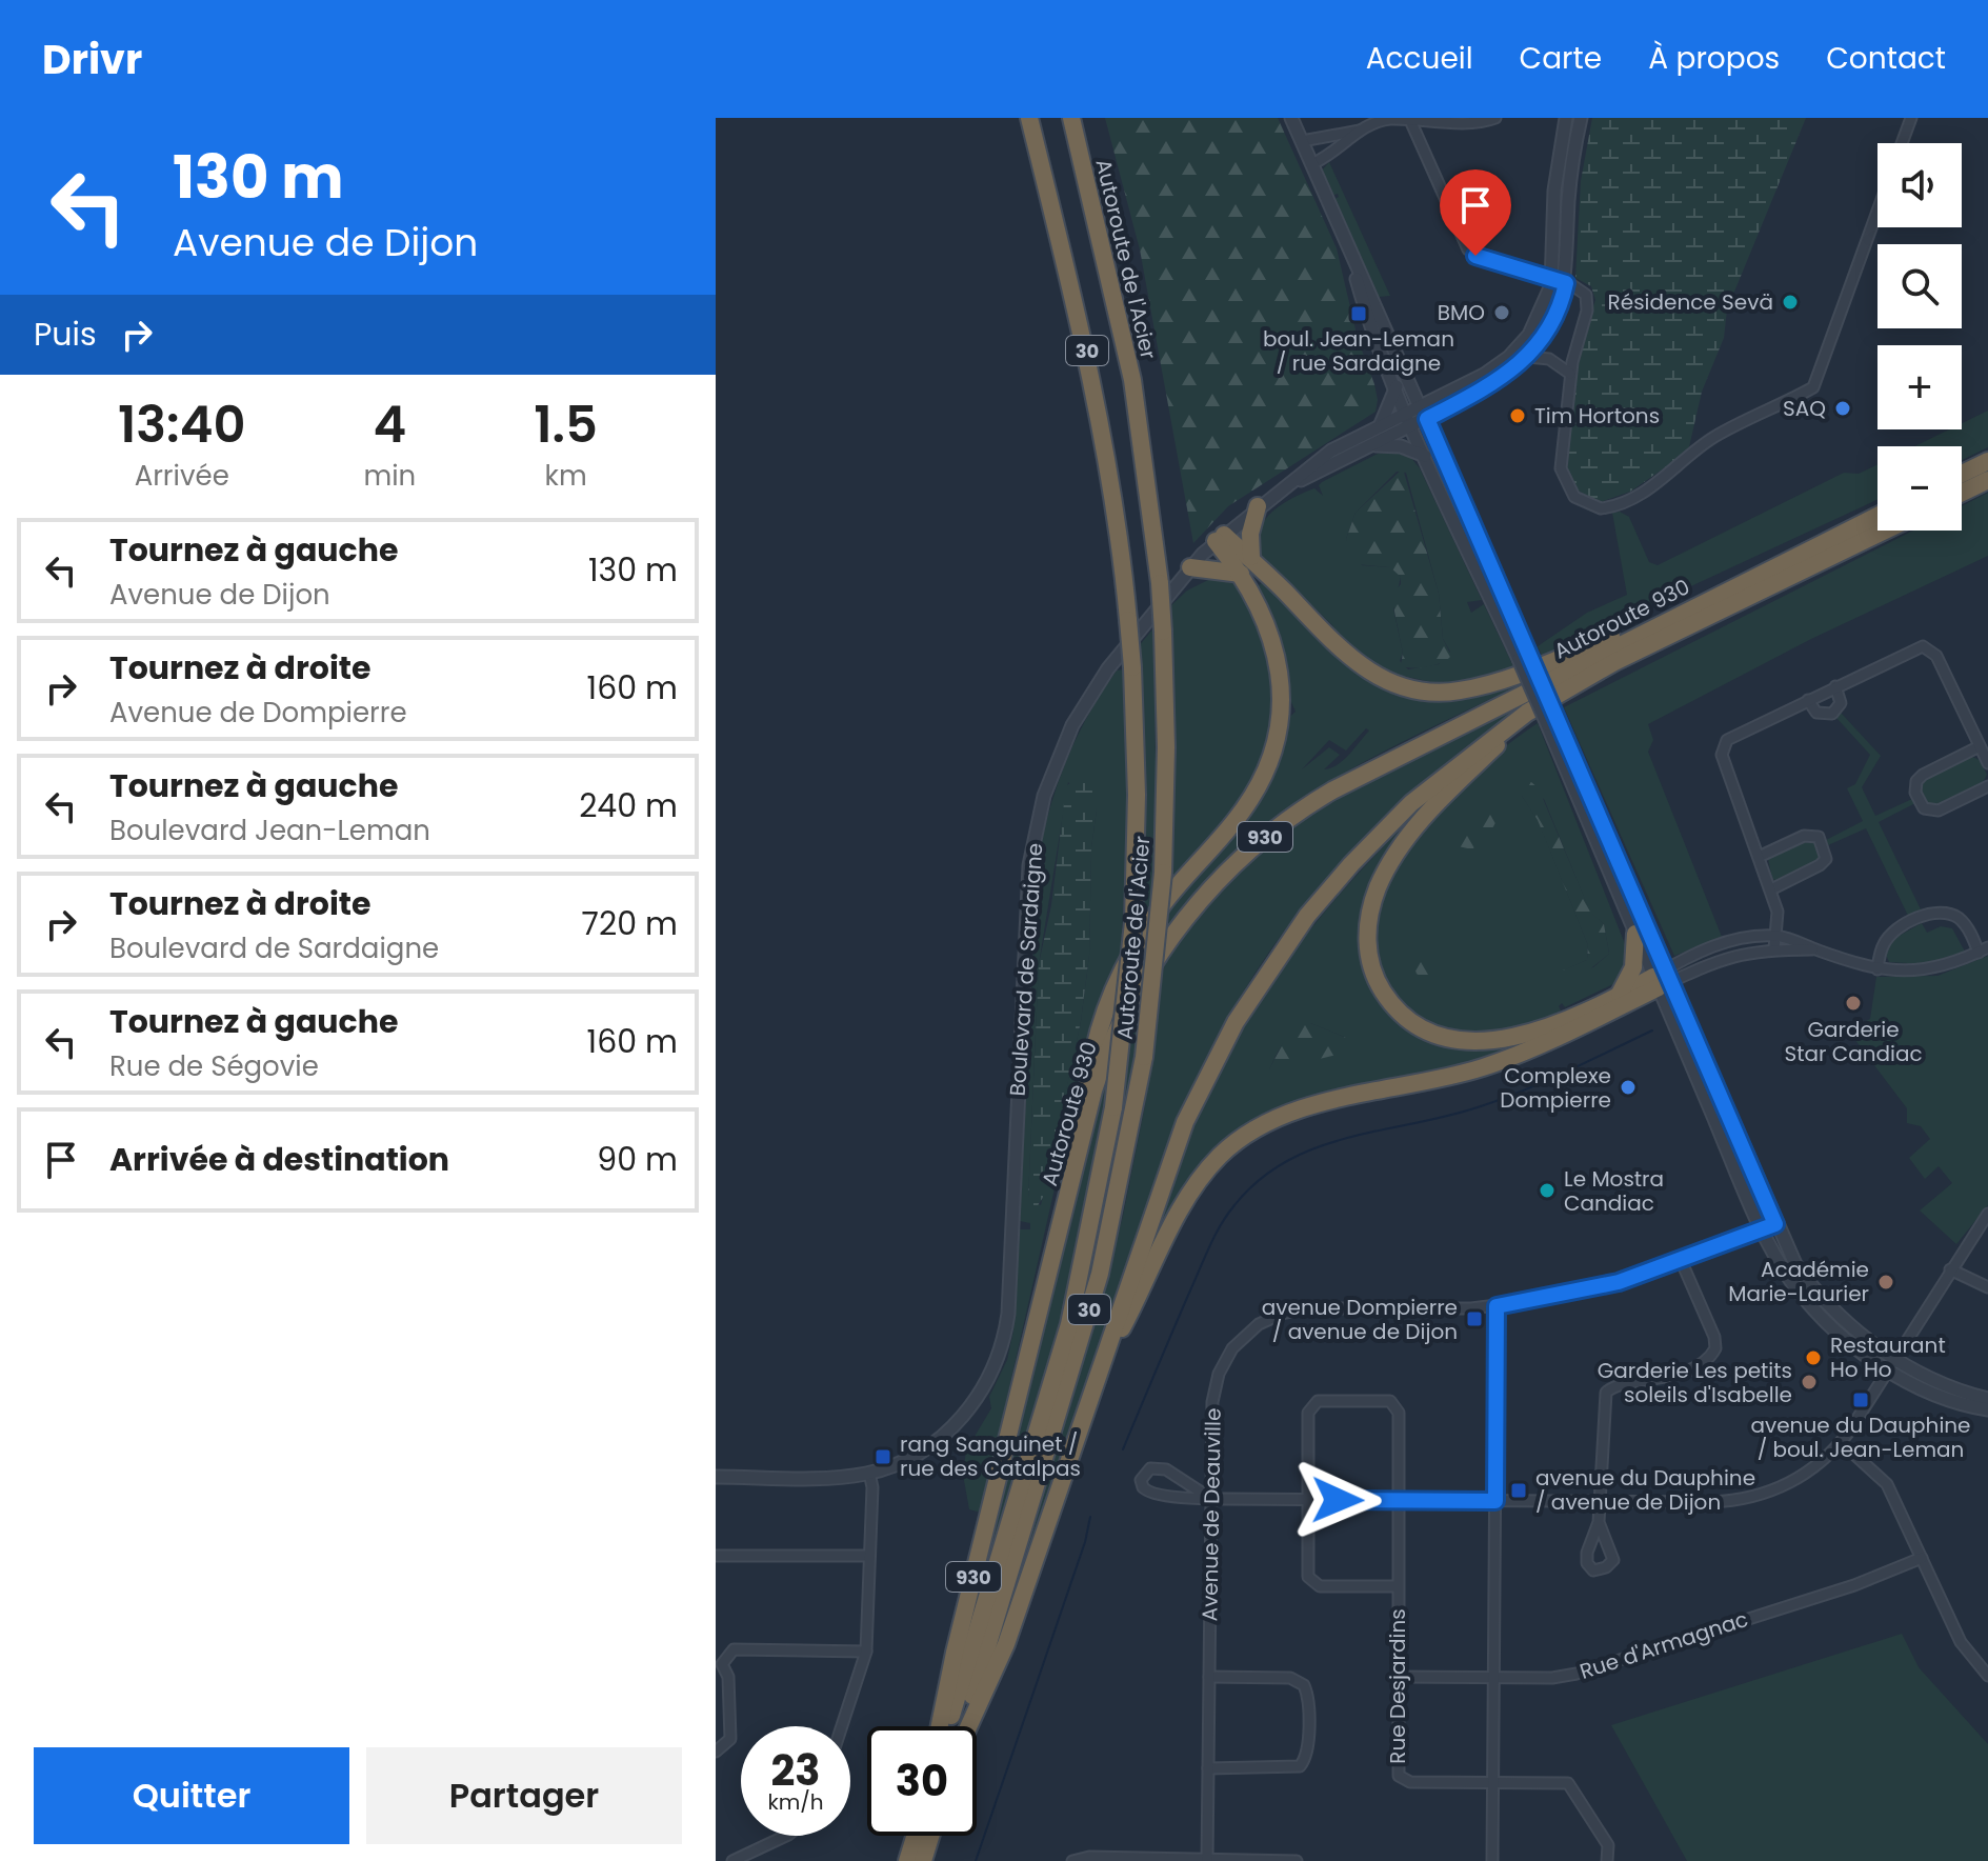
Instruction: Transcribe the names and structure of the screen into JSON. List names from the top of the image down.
{
  "streets": {
    "highway": [
      "Autoroute de l'Acier",
      "30",
      "Autoroute 930",
      "930"
    ],
    "street": [
      "Boulevard de Sardaigne",
      "Avenue de Deauville",
      "Rue d'Armagnac",
      "Rue Desjardins"
    ]
  },
  "crossings": [
    ["Rue d'Armagnac", "Rue Desjardins"]
  ],
  "places": {
    "other": [
      "Résidence Sevä",
      "BMO",
      "SAQ",
      "Tim Hortons",
      "Garderie Star Candiac",
      "Complexe Dompierre",
      "Le Mostra Candiac",
      "Académie Marie-Laurier",
      "Restaurant Ho Ho",
      "Garderie Les petits soleils d'Isabelle"
    ],
    "transit": [
      "boul. Jean-Leman / rue Sardaigne",
      "avenue Dompierre / avenue de Dijon",
      "avenue du Dauphine / boul. Jean-Leman",
      "rang Sanguinet / rue des Catalpas",
      "avenue du Dauphine / avenue de Dijon"
    ]
  },
  "page": {
    "header": "Drivr",
    "nav": [
      "Accueil",
      "Carte",
      "À propos",
      "Contact"
    ],
    "turn": ["130 m", "Avenue de Dijon"],
    "map_buttons": ["+", "−"],
    "then": "Puis",
    "eta": [
      "13:40",
      "Arrivée",
      "4",
      "min",
      "1.5",
      "km"
    ],
    "list": [
      {
        "name": "Tournez à gauche",
        "note": "Avenue de Dijon",
        "value": "130 m"
      },
      {
        "name": "Tournez à droite",
        "note": "Avenue de Dompierre",
        "value": "160 m"
      },
      {
        "name": "Tournez à gauche",
        "note": "Boulevard Jean-Leman",
        "value": "240 m"
      },
      {
        "name": "Tournez à droite",
        "note": "Boulevard de Sardaigne",
        "value": "720 m"
      },
      {
        "name": "Tournez à gauche",
        "note": "Rue de Ségovie",
        "value": "160 m"
      },
      {
        "name": "Arrivée à destination",
        "value": "90 m"
      }
    ],
    "speed": "23 km/h",
    "limit": "30",
    "buttons": ["Quitter", "Partager"]
  }
}
